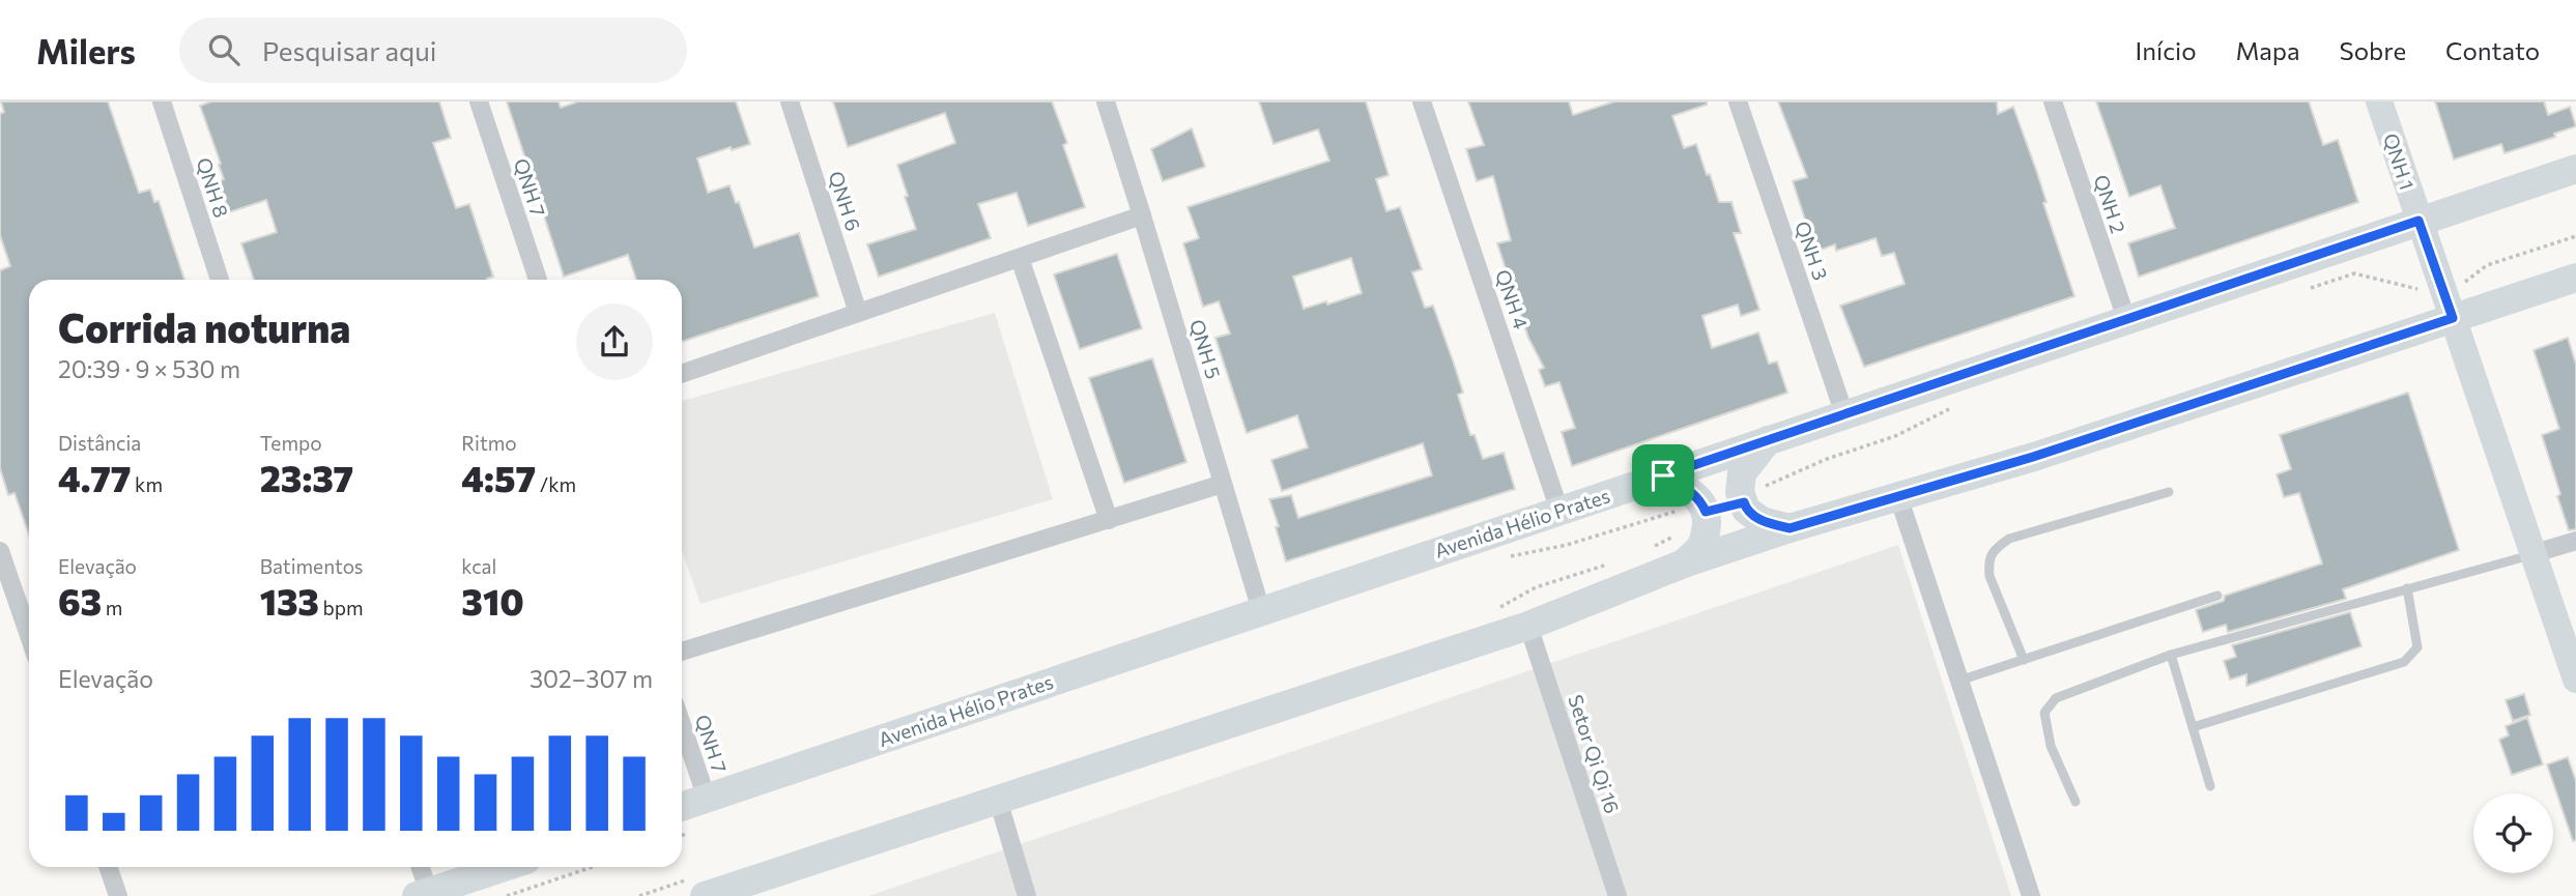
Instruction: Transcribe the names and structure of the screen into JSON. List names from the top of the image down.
{
  "streets": {
    "main road": ["Avenida Hélio Prates"],
    "street": [
      "QNH 1",
      "QNH 8",
      "QNH 7",
      "QNH 6",
      "QNH 2",
      "QNH 3",
      "QNH 4",
      "QNH 5",
      "Setor Qi Qi 16"
    ]
  },
  "crossings": [
    ["QNH 1", "Avenida Hélio Prates"],
    ["QNH 7", "Avenida Hélio Prates"],
    ["QNH 2", "Avenida Hélio Prates"],
    ["QNH 3", "Avenida Hélio Prates"],
    ["QNH 4", "Avenida Hélio Prates"],
    ["QNH 5", "Avenida Hélio Prates"]
  ],
  "page": {
    "header": "Milers",
    "search": "Pesquisar aqui",
    "nav": [
      "Início",
      "Mapa",
      "Sobre",
      "Contato"
    ],
    "heading": ["Corrida noturna", "20:39 · 9 × 530 m"],
    "stats": [
      ["Distância", "4.77 km"],
      ["Tempo", "23:37"],
      ["Ritmo", "4:57 /km"],
      ["Elevação", "63 m"],
      ["Batimentos", "133 bpm"],
      ["kcal", "310"]
    ],
    "chart": ["Elevação", "302–307 m"]
  }
}
